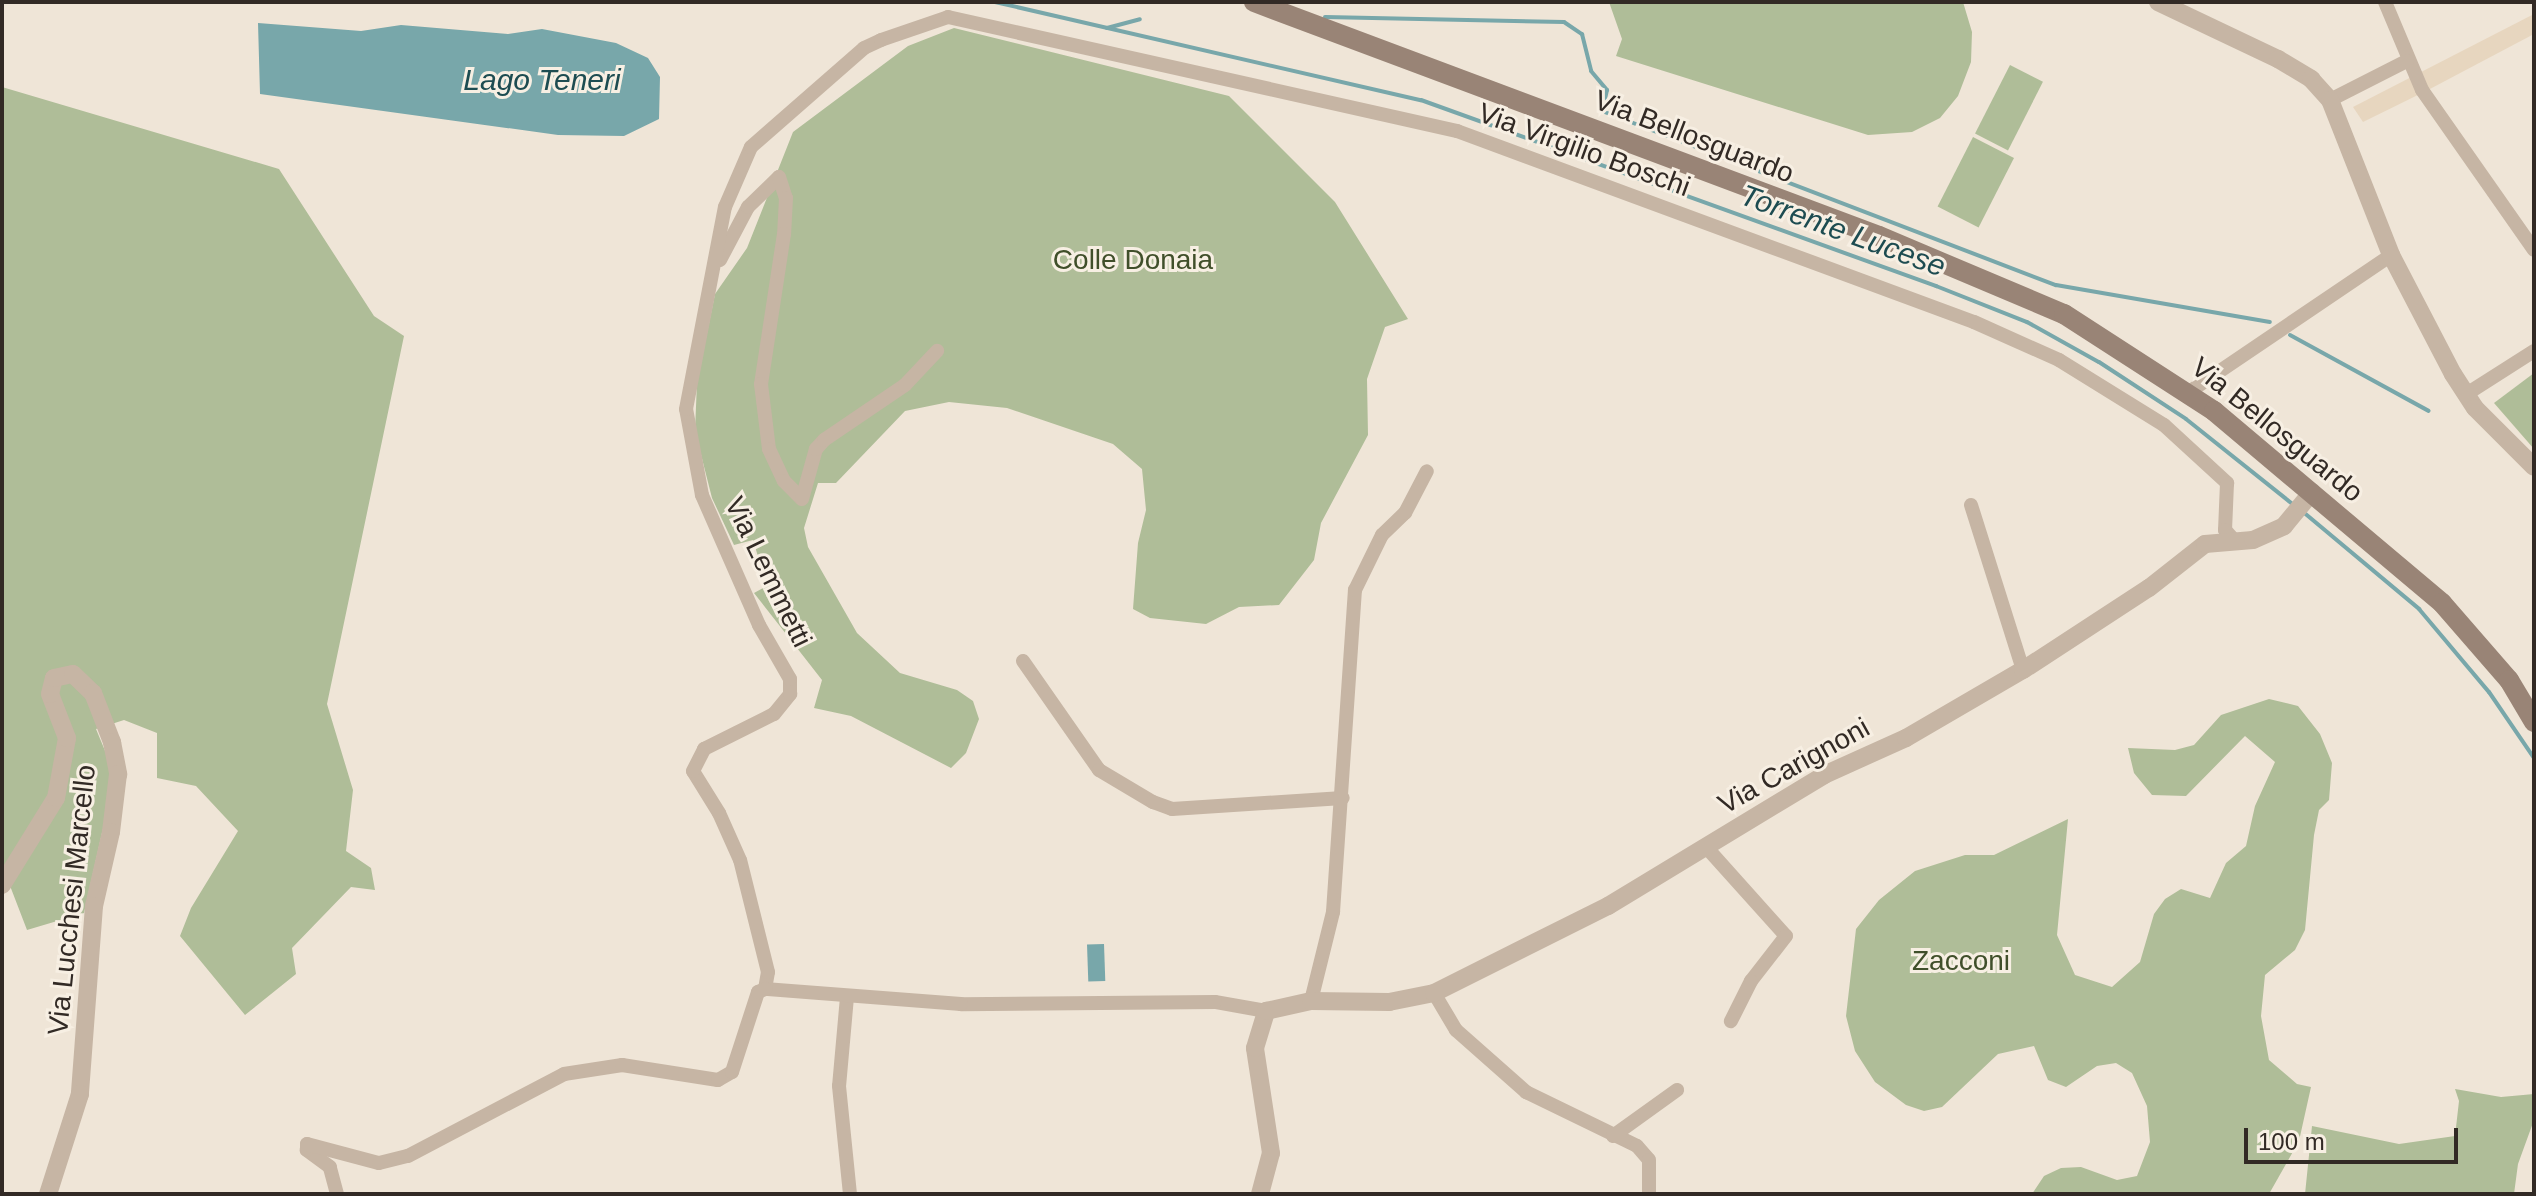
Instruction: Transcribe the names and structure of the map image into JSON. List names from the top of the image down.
{
  "streets": {
    "main road": ["Via Bellosguardo"],
    "street": [
      "Via Virgilio Boschi",
      "Via Lemmetti",
      "Via Carignoni",
      "Via Lucchesi Marcello"
    ]
  },
  "crossings": [
    ["Via Bellosguardo", "Via Carignoni"],
    ["Via Virgilio Boschi", "Via Lemmetti"],
    ["Via Virgilio Boschi", "Via Carignoni"]
  ],
  "water": ["Lago Teneri", "Torrente Lucese"],
  "parks": ["Colle Donaia", "Zacconi"],
  "scale_bar": "100 m"
}
